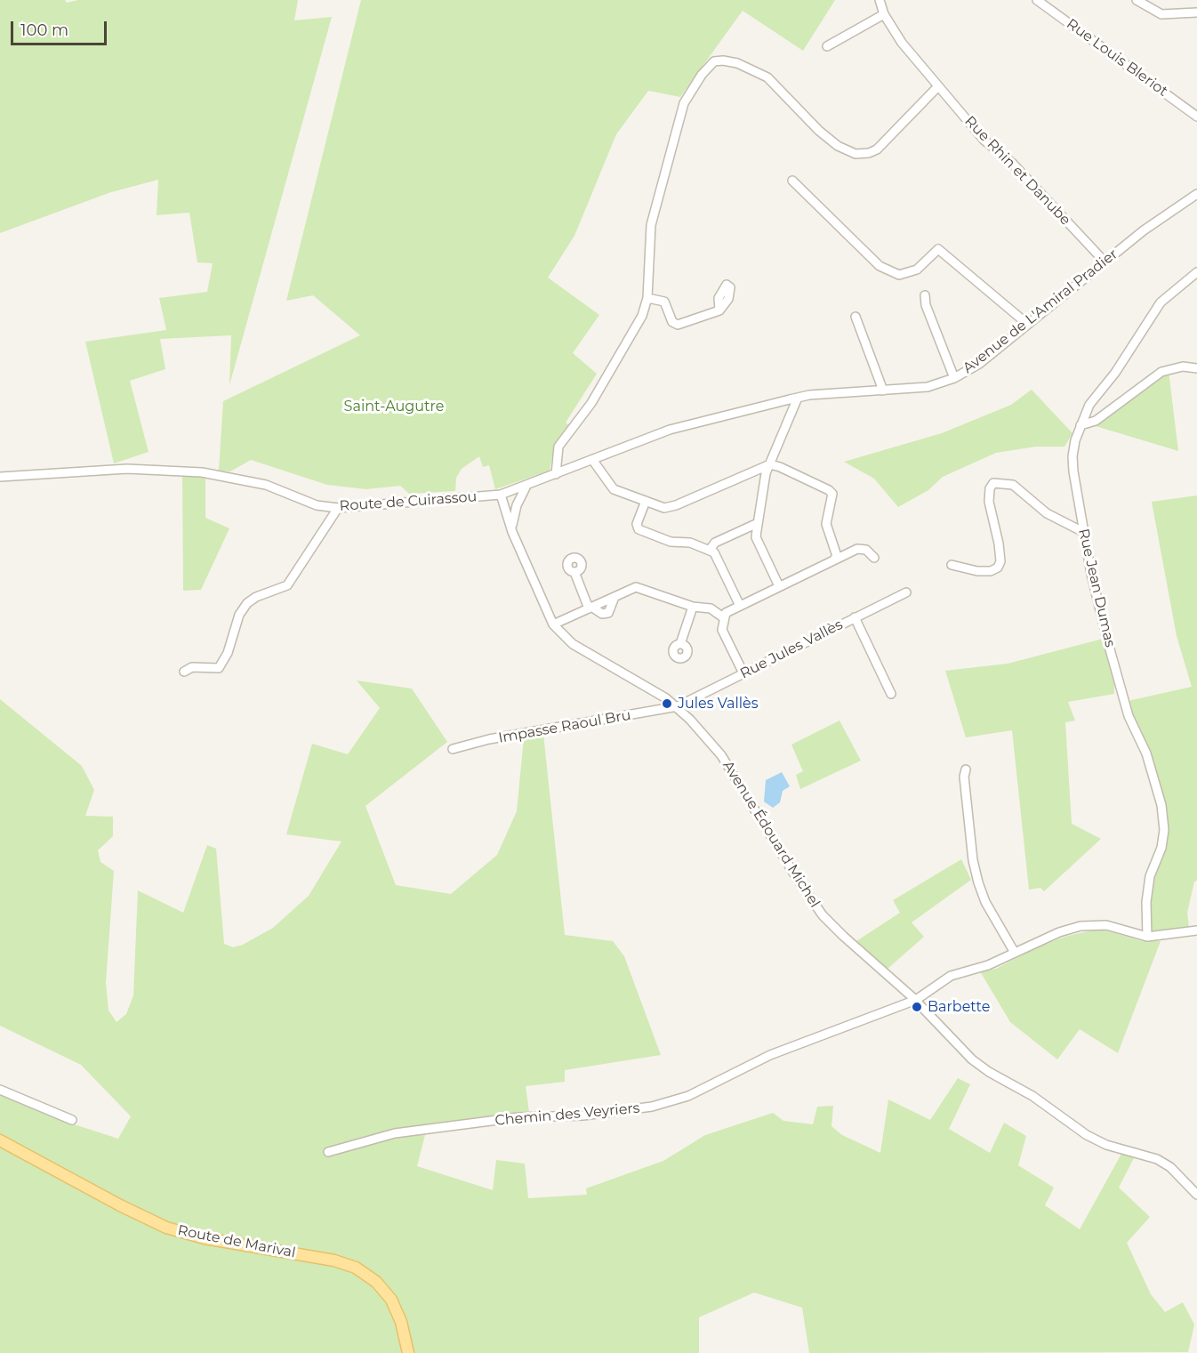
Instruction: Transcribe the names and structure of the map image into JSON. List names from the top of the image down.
{
  "streets": {
    "main road": ["Route de Marival"],
    "street": [
      "Rue Louis Bleriot",
      "Rue Rhin et Danube",
      "Avenue de L'Amiral Pradier",
      "Route de Cuirassou",
      "Rue Jean Dumas",
      "Rue Jules Vallès",
      "Impasse Raoul Bru",
      "Avenue Édouard Michel",
      "Chemin des Veyriers"
    ]
  },
  "crossings": [
    ["Rue Rhin et Danube", "Avenue de L'Amiral Pradier"],
    ["Avenue de L'Amiral Pradier", "Route de Cuirassou"],
    ["Avenue de L'Amiral Pradier", "Avenue Édouard Michel"],
    ["Route de Cuirassou", "Avenue Édouard Michel"],
    ["Rue Jean Dumas", "Chemin des Veyriers"],
    ["Rue Jules Vallès", "Impasse Raoul Bru"],
    ["Rue Jules Vallès", "Avenue Édouard Michel"],
    ["Impasse Raoul Bru", "Avenue Édouard Michel"],
    ["Avenue Édouard Michel", "Chemin des Veyriers"]
  ],
  "parks": ["Saint-Augutre"],
  "places": ["Jules Vallès", "Barbette"],
  "scale_bar": "100 m"
}
